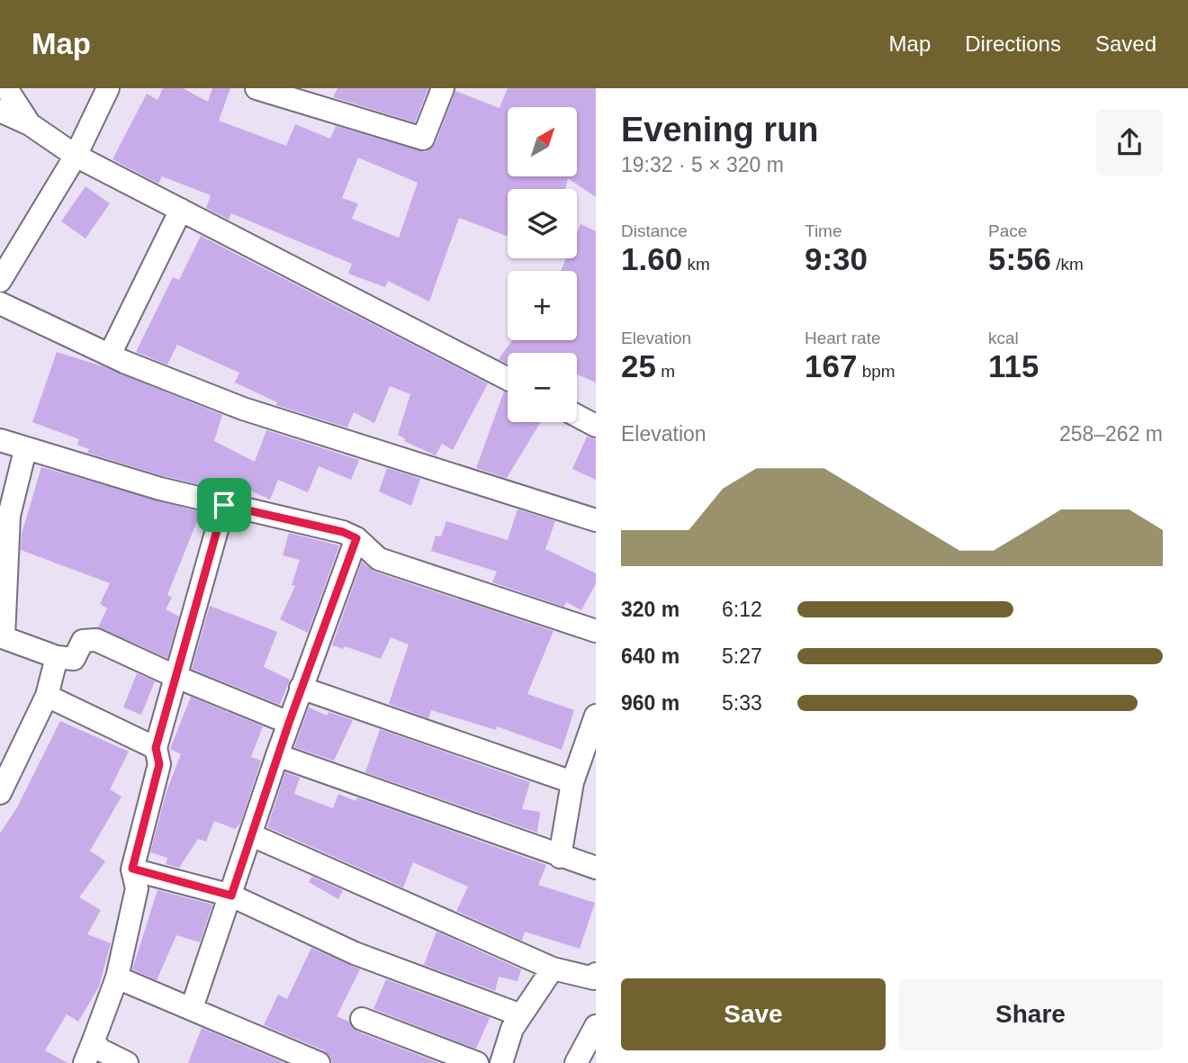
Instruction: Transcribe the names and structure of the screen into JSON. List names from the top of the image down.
{
  "north": "top right",
  "page": {
    "header": "Map",
    "nav": ["Map", "Directions", "Saved"],
    "heading": ["Evening run", "19:32 · 5 × 320 m"],
    "map_buttons": ["+", "−"],
    "stats": [
      ["Distance", "1.60 km"],
      ["Time", "9:30"],
      ["Pace", "5:56 /km"],
      ["Elevation", "25 m"],
      ["Heart rate", "167 bpm"],
      ["kcal", "115"]
    ],
    "chart": ["Elevation", "258–262 m"],
    "list": [
      {
        "name": "320 m",
        "note": "6:12"
      },
      {
        "name": "640 m",
        "note": "5:27"
      },
      {
        "name": "960 m",
        "note": "5:33"
      }
    ],
    "buttons": ["Save", "Share"]
  }
}
